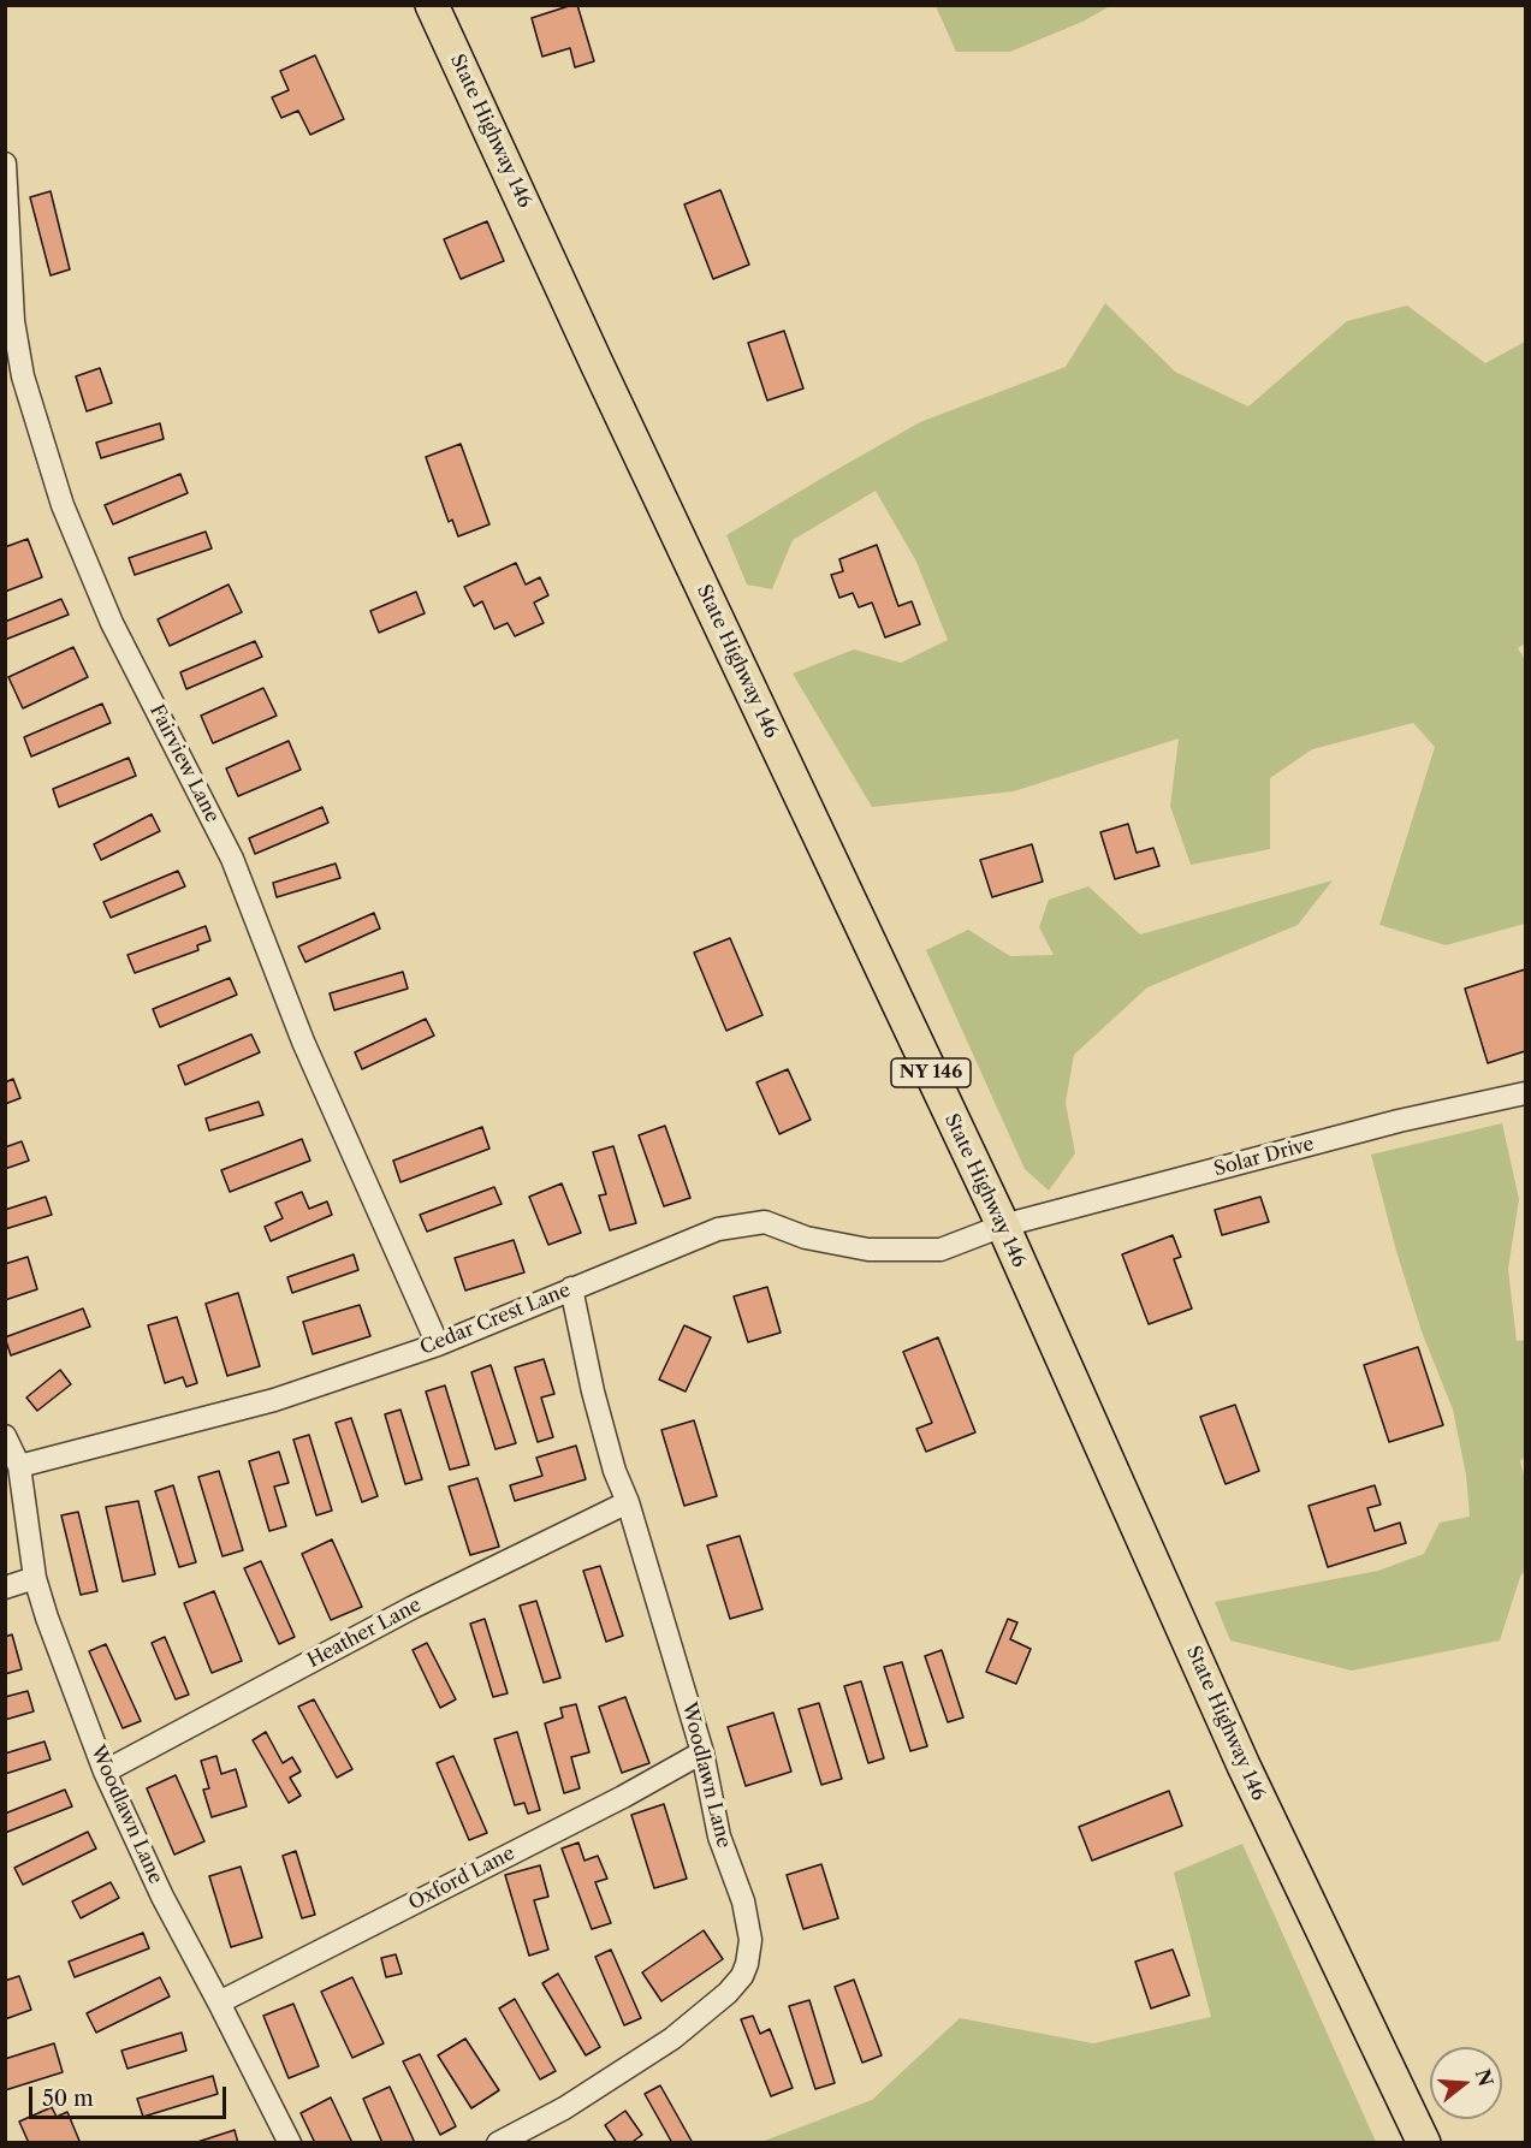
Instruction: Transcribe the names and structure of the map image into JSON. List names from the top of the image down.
{
  "streets": {
    "main road": ["State Highway 146", "NY 146"],
    "street": [
      "Fairview Lane",
      "Solar Drive",
      "Cedar Crest Lane",
      "Heather Lane",
      "Woodlawn Lane",
      "Oxford Lane"
    ]
  },
  "crossings": [
    ["State Highway 146", "Solar Drive"],
    ["State Highway 146", "Cedar Crest Lane"],
    ["Fairview Lane", "Cedar Crest Lane"],
    ["Solar Drive", "Cedar Crest Lane"],
    ["Cedar Crest Lane", "Woodlawn Lane"],
    ["Heather Lane", "Woodlawn Lane"],
    ["Woodlawn Lane", "Oxford Lane"]
  ],
  "scale_bar": "50 m",
  "north": "right"
}
